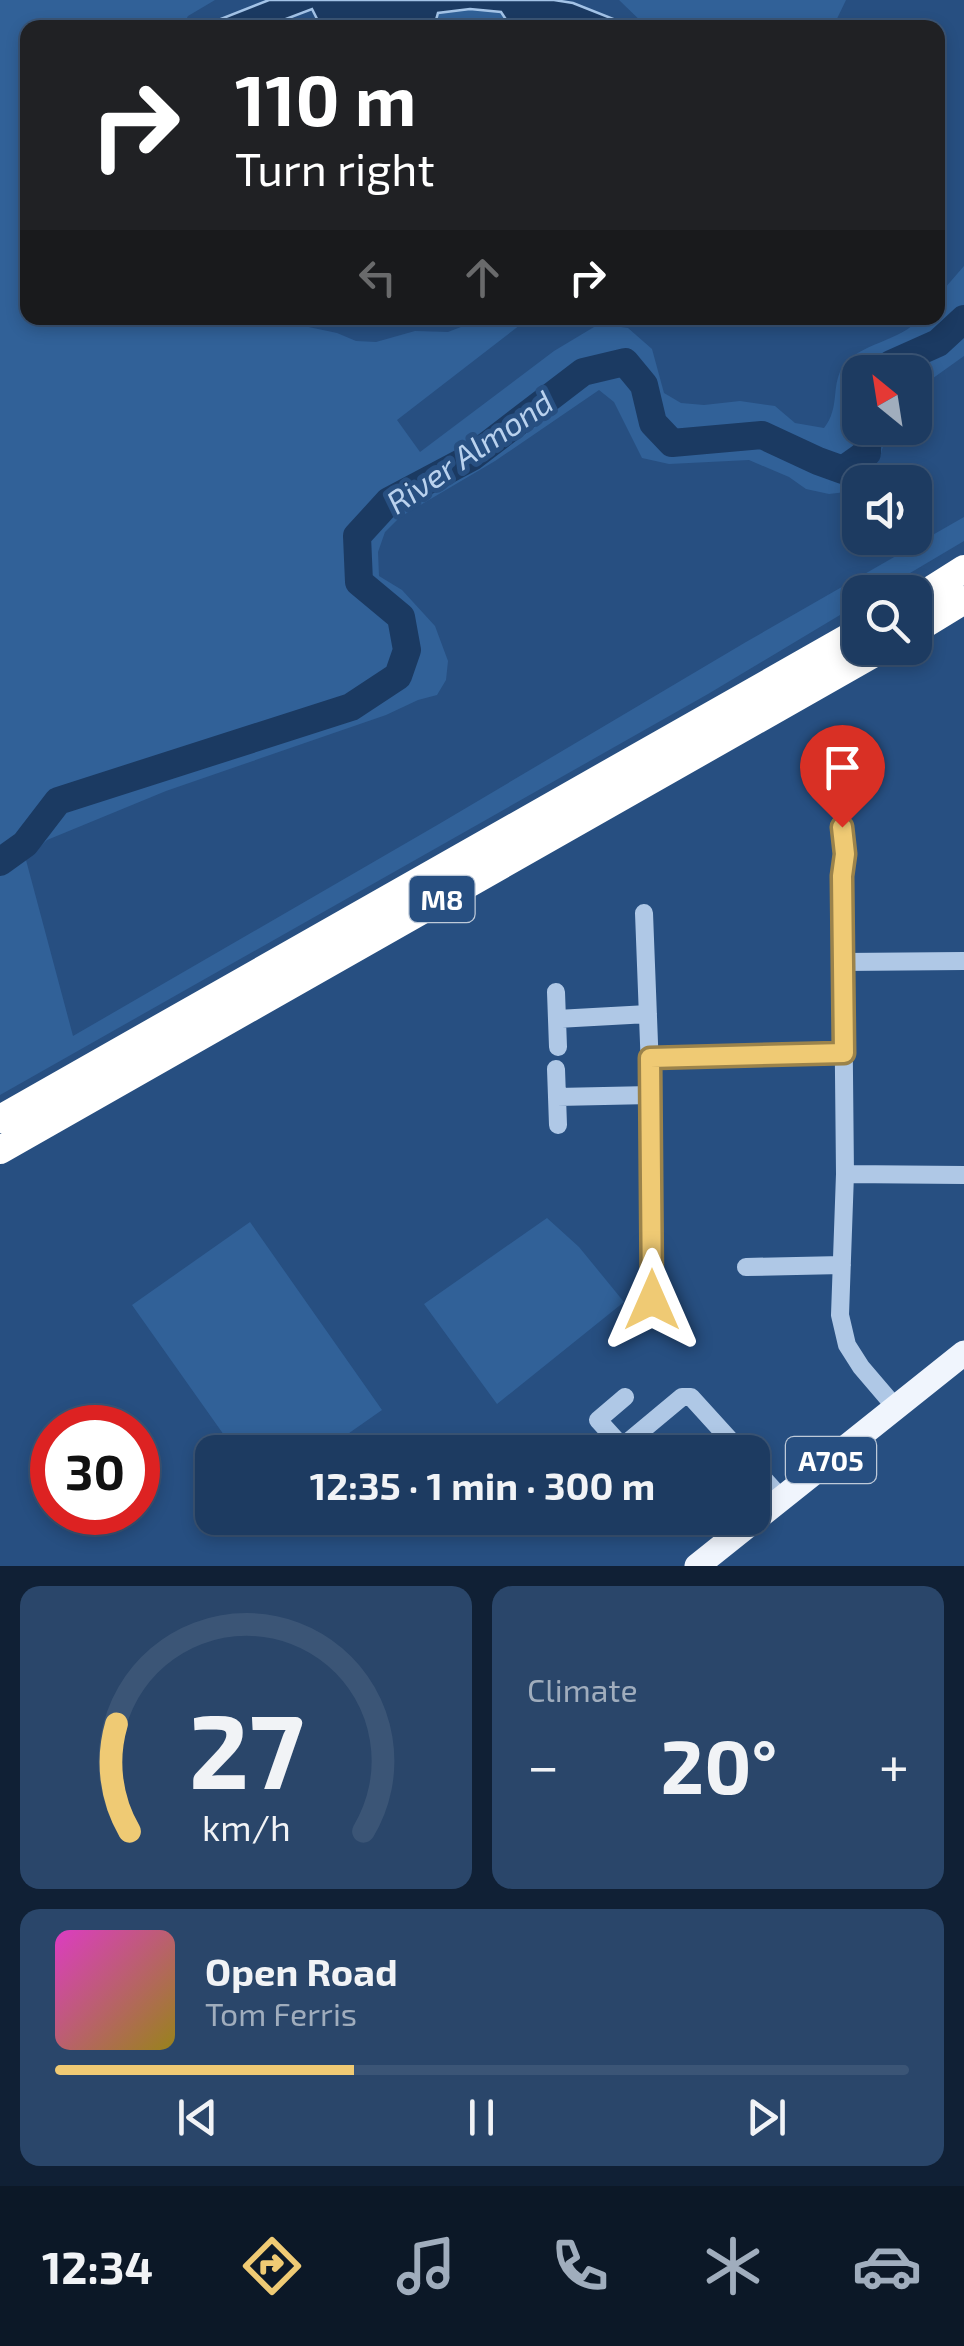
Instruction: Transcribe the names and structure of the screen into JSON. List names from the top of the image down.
{
  "streets": {
    "highway": ["M8"],
    "main road": ["A705"]
  },
  "water": ["River Almond"],
  "north": "top left",
  "page": {
    "turn": ["110 m", "Turn right"],
    "limit": "30",
    "trip": "12:35 · 1 min · 300 m",
    "tile": "Climate",
    "heat": ["−", "20°", "+"],
    "song": ["Open Road", "Tom Ferris"],
    "tabs": "12:34",
    "gauge": ["27", "km/h"]
  }
}
